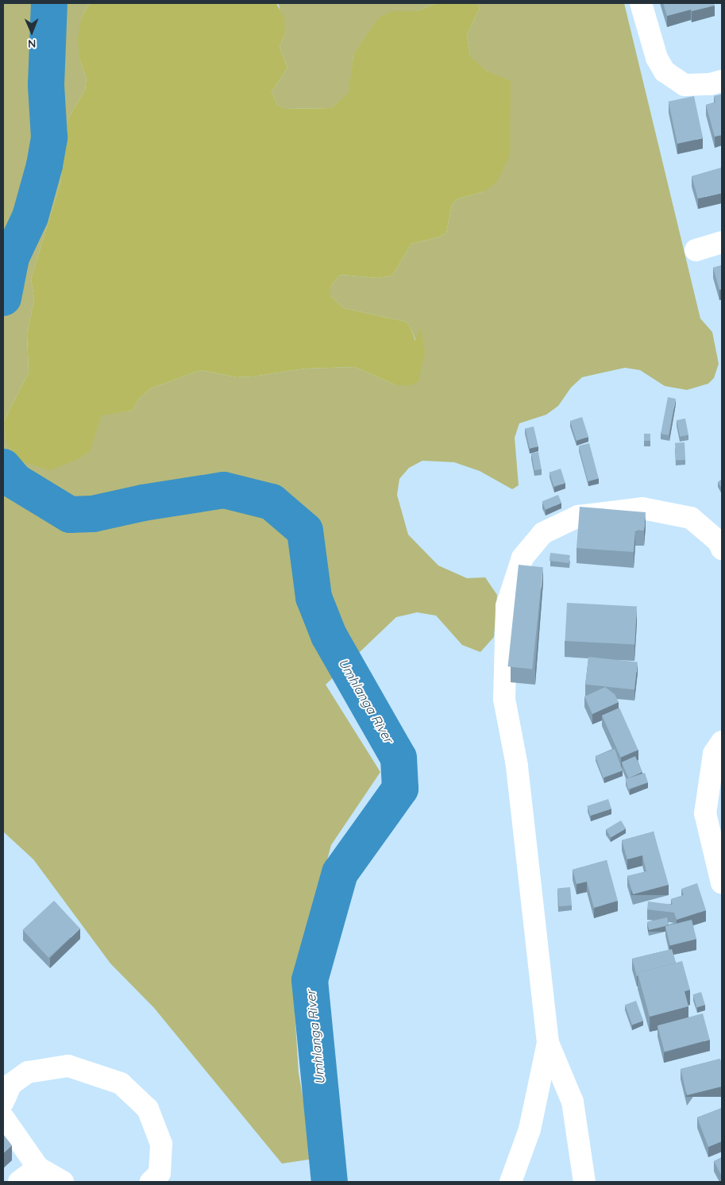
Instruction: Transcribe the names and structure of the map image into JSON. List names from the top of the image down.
{
  "water": ["Umhlanga River"],
  "north": "bottom"
}
